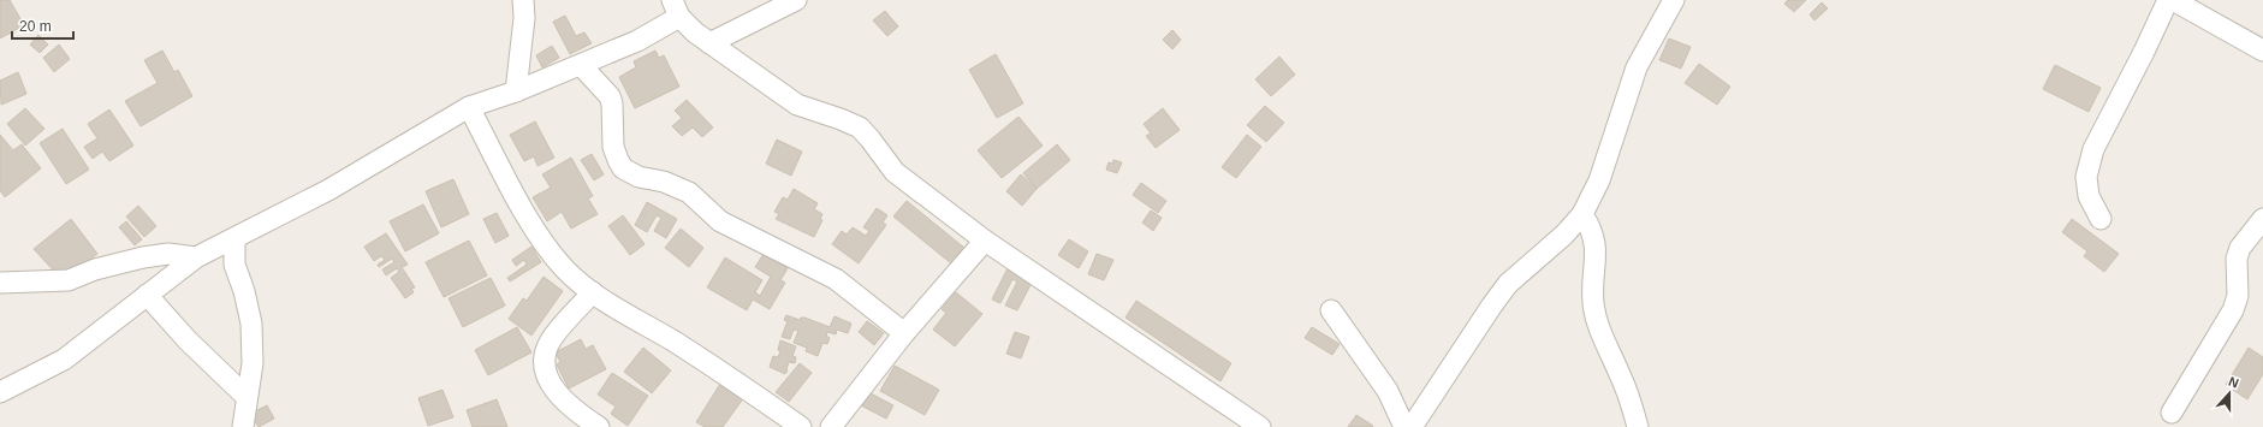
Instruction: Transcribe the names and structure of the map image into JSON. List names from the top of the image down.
{
  "scale_bar": "20 m",
  "north": "top"
}
